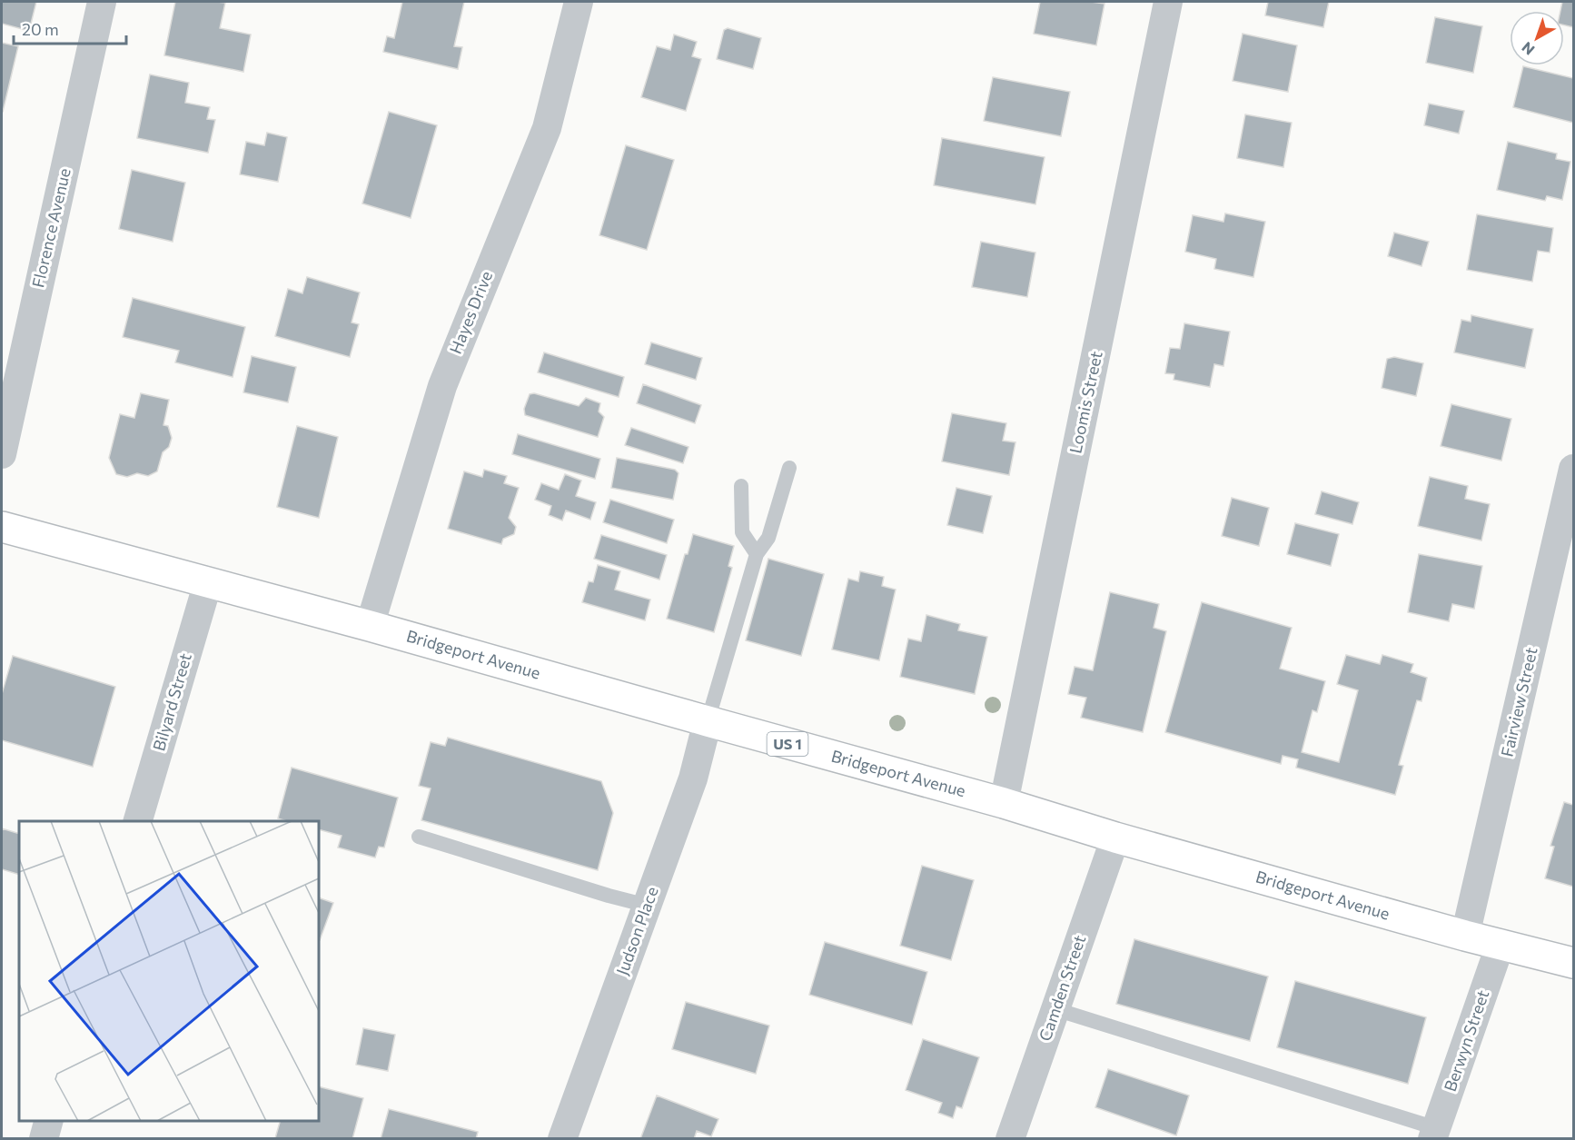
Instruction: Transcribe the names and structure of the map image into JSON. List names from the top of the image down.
{
  "streets": {
    "main road": ["Bridgeport Avenue", "US 1"],
    "street": [
      "Florence Avenue",
      "Hayes Drive",
      "Loomis Street",
      "Bilyard Street",
      "Fairview Street",
      "Judson Place",
      "Camden Street",
      "Berwyn Street"
    ]
  },
  "crossings": [
    ["Hayes Drive", "Bridgeport Avenue"],
    ["Loomis Street", "Bridgeport Avenue"],
    ["Bridgeport Avenue", "Bilyard Street"],
    ["Bridgeport Avenue", "Fairview Street"],
    ["Bridgeport Avenue", "Judson Place"],
    ["Bridgeport Avenue", "Camden Street"],
    ["Bridgeport Avenue", "Berwyn Street"]
  ],
  "scale_bar": "20 m",
  "north": "bottom left"
}
